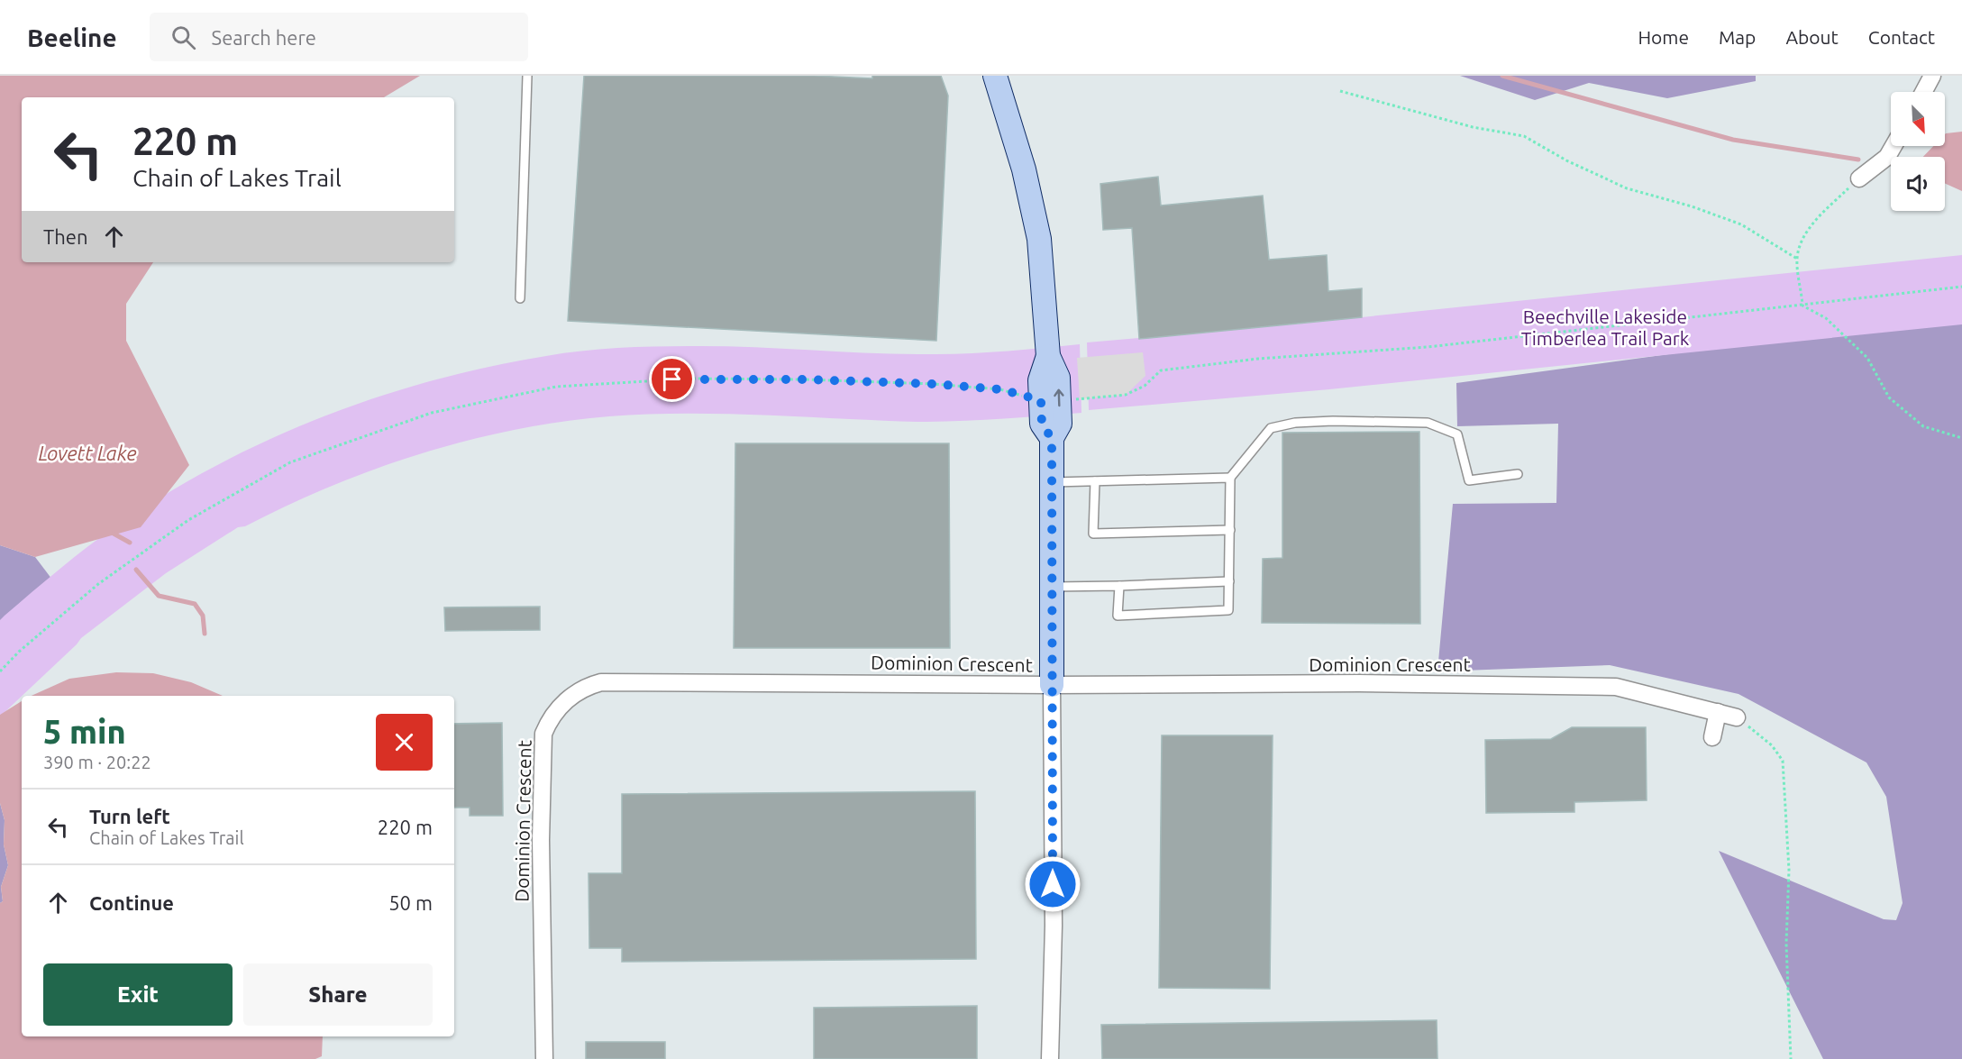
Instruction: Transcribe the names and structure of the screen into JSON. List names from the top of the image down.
{
  "streets": {
    "street": ["Dominion Crescent"]
  },
  "water": ["Lovett Lake"],
  "parks": ["Beechville Lakeside Timberlea Trail Park"],
  "north": "bottom right",
  "page": {
    "header": "Beeline",
    "search": "Search here",
    "nav": [
      "Home",
      "Map",
      "About",
      "Contact"
    ],
    "turn": ["220 m", "Chain of Lakes Trail"],
    "then": "Then",
    "heading": ["5 min", "390 m · 20:22"],
    "list": [
      {
        "name": "Turn left",
        "note": "Chain of Lakes Trail",
        "value": "220 m"
      },
      {
        "name": "Continue",
        "value": "50 m"
      }
    ],
    "buttons": ["Exit", "Share"]
  }
}
